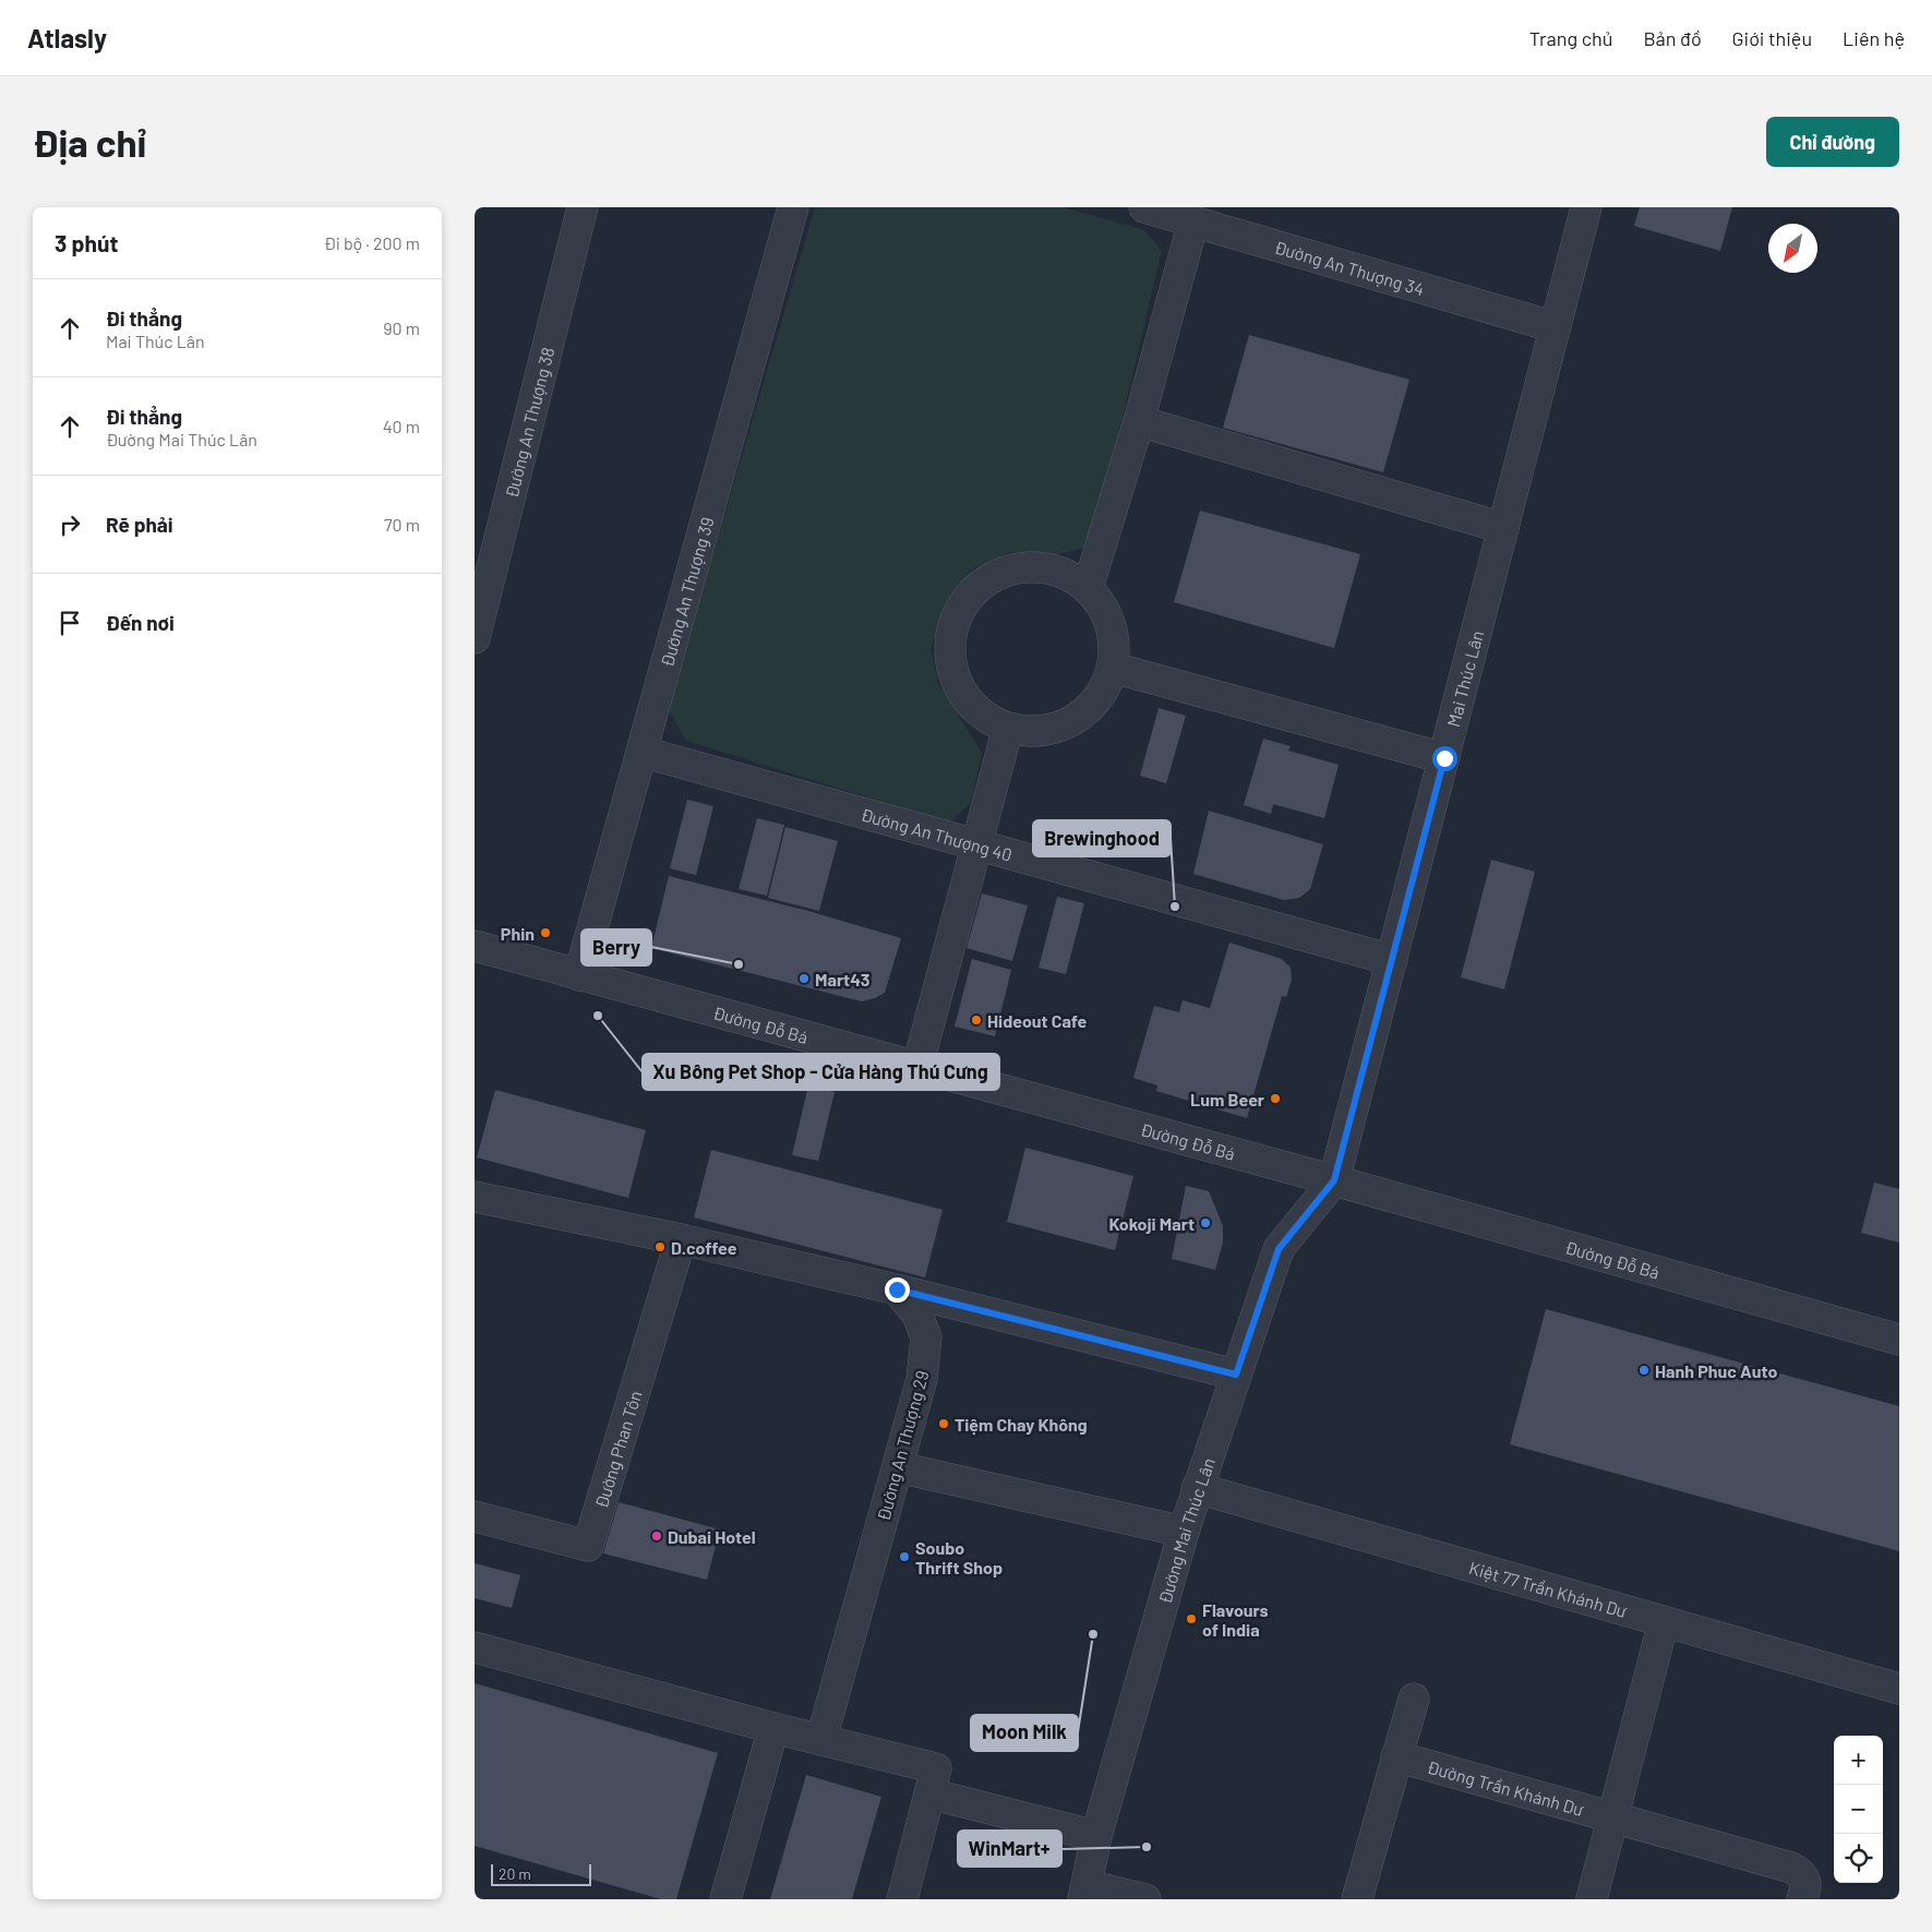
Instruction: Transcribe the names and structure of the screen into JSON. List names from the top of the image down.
{
  "streets": {
    "street": [
      "Đường An Thượng 34",
      "Đường An Thượng 38",
      "Đường An Thượng 39",
      "Mai Thúc Lân",
      "Đường An Thượng 40",
      "Đường Đỗ Bá",
      "Đường An Thượng 29",
      "Đường Phan Tôn",
      "Đường Mai Thúc Lân",
      "Kiệt 77 Trần Khánh Dư",
      "Đường Trần Khánh Dư"
    ]
  },
  "crossings": [
    ["Đường An Thượng 34", "Mai Thúc Lân"],
    ["Đường An Thượng 39", "Đường An Thượng 40"],
    ["Đường An Thượng 39", "Đường Đỗ Bá"],
    ["Mai Thúc Lân", "Đường An Thượng 40"],
    ["Mai Thúc Lân", "Đường Đỗ Bá"],
    ["Mai Thúc Lân", "Đường Mai Thúc Lân"],
    ["Đường Đỗ Bá", "Đường Mai Thúc Lân"],
    ["Đường Mai Thúc Lân", "Kiệt 77 Trần Khánh Dư"]
  ],
  "places": [
    "Brewinghood",
    "Phin",
    "Berry",
    "Mart43",
    "Xu Bông Pet Shop - Cửa Hàng Thú Cưng",
    "Hideout Cafe",
    "Lum Beer",
    "Kokoji Mart",
    "D.coffee",
    "Hanh Phuc Auto",
    "Tiệm Chay Không",
    "Dubai Hotel",
    "Soubo Thrift Shop",
    "Flavours of India",
    "Moon Milk",
    "WinMart+"
  ],
  "scale_bar": "20 m",
  "north": "bottom left",
  "page": {
    "header": "Atlasly",
    "nav": [
      "Trang chủ",
      "Bản đồ",
      "Giới thiệu",
      "Liên hệ"
    ],
    "buttons": "Chỉ đường",
    "title": "Địa chỉ",
    "heading": ["3 phút", "Đi bộ · 200 m"],
    "list": [
      ["Đi thẳng", "Mai Thúc Lân", "90 m"],
      ["Đi thẳng", "Đường Mai Thúc Lân", "40 m"],
      ["Rẽ phải", "70 m"],
      "Đến nơi"
    ],
    "map_buttons": ["+", "−"],
    "scale": "20 m"
  }
}
